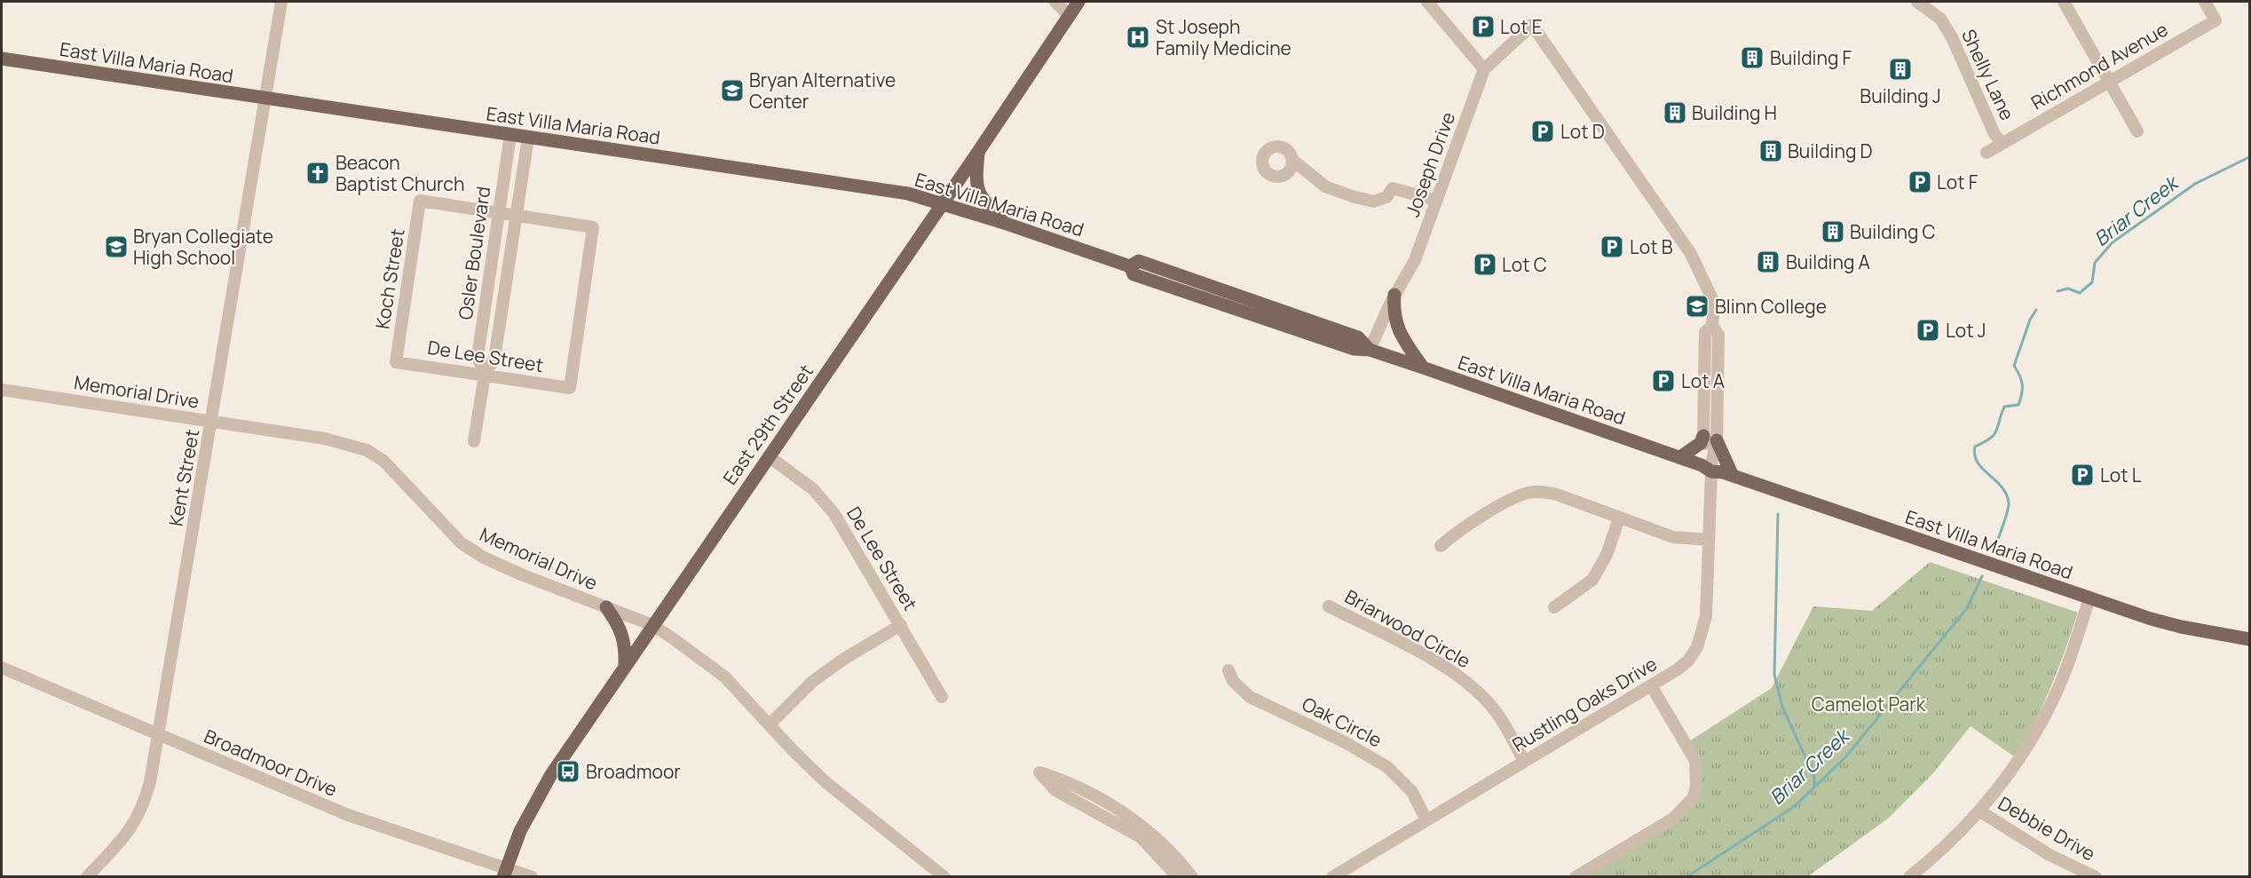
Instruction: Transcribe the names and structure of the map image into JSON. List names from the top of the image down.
{
  "streets": {
    "main road": ["East Villa Maria Road", "East 29th Street"],
    "street": [
      "Richmond Avenue",
      "Shelly Lane",
      "Joseph Drive",
      "Osler Boulevard",
      "Koch Street",
      "De Lee Street",
      "Memorial Drive",
      "Kent Street",
      "Briarwood Circle",
      "Rustling Oaks Drive",
      "Oak Circle",
      "Broadmoor Drive",
      "Debbie Drive"
    ]
  },
  "crossings": [
    ["East Villa Maria Road", "Joseph Drive"],
    ["East Villa Maria Road", "Osler Boulevard"],
    ["East Villa Maria Road", "East 29th Street"],
    ["East Villa Maria Road", "Kent Street"],
    ["East Villa Maria Road", "Rustling Oaks Drive"],
    ["Richmond Avenue", "Shelly Lane"],
    ["Joseph Drive", "Rustling Oaks Drive"],
    ["Osler Boulevard", "Koch Street"],
    ["Osler Boulevard", "De Lee Street"],
    ["Koch Street", "De Lee Street"],
    ["De Lee Street", "East 29th Street"],
    ["Memorial Drive", "East 29th Street"],
    ["Memorial Drive", "Kent Street"],
    ["East 29th Street", "Broadmoor Drive"],
    ["Kent Street", "Broadmoor Drive"],
    ["Briarwood Circle", "Rustling Oaks Drive"],
    ["Rustling Oaks Drive", "Oak Circle"]
  ],
  "water": ["Briar Creek"],
  "parks": ["Camelot Park"],
  "places": {
    "parking": [
      "Lot E",
      "Lot D",
      "Lot F",
      "Lot B",
      "Lot C",
      "Lot J",
      "Lot A",
      "Lot L"
    ],
    "hospital": ["St Joseph Family Medicine"],
    "building": [
      "Building F",
      "Building J",
      "Building H",
      "Building D",
      "Building C",
      "Building A"
    ],
    "school or university": ["Bryan Alternative Center", "Bryan Collegiate High School", "Blinn College"],
    "church": ["Beacon Baptist Church"],
    "bus stop": ["Broadmoor"]
  }
}
